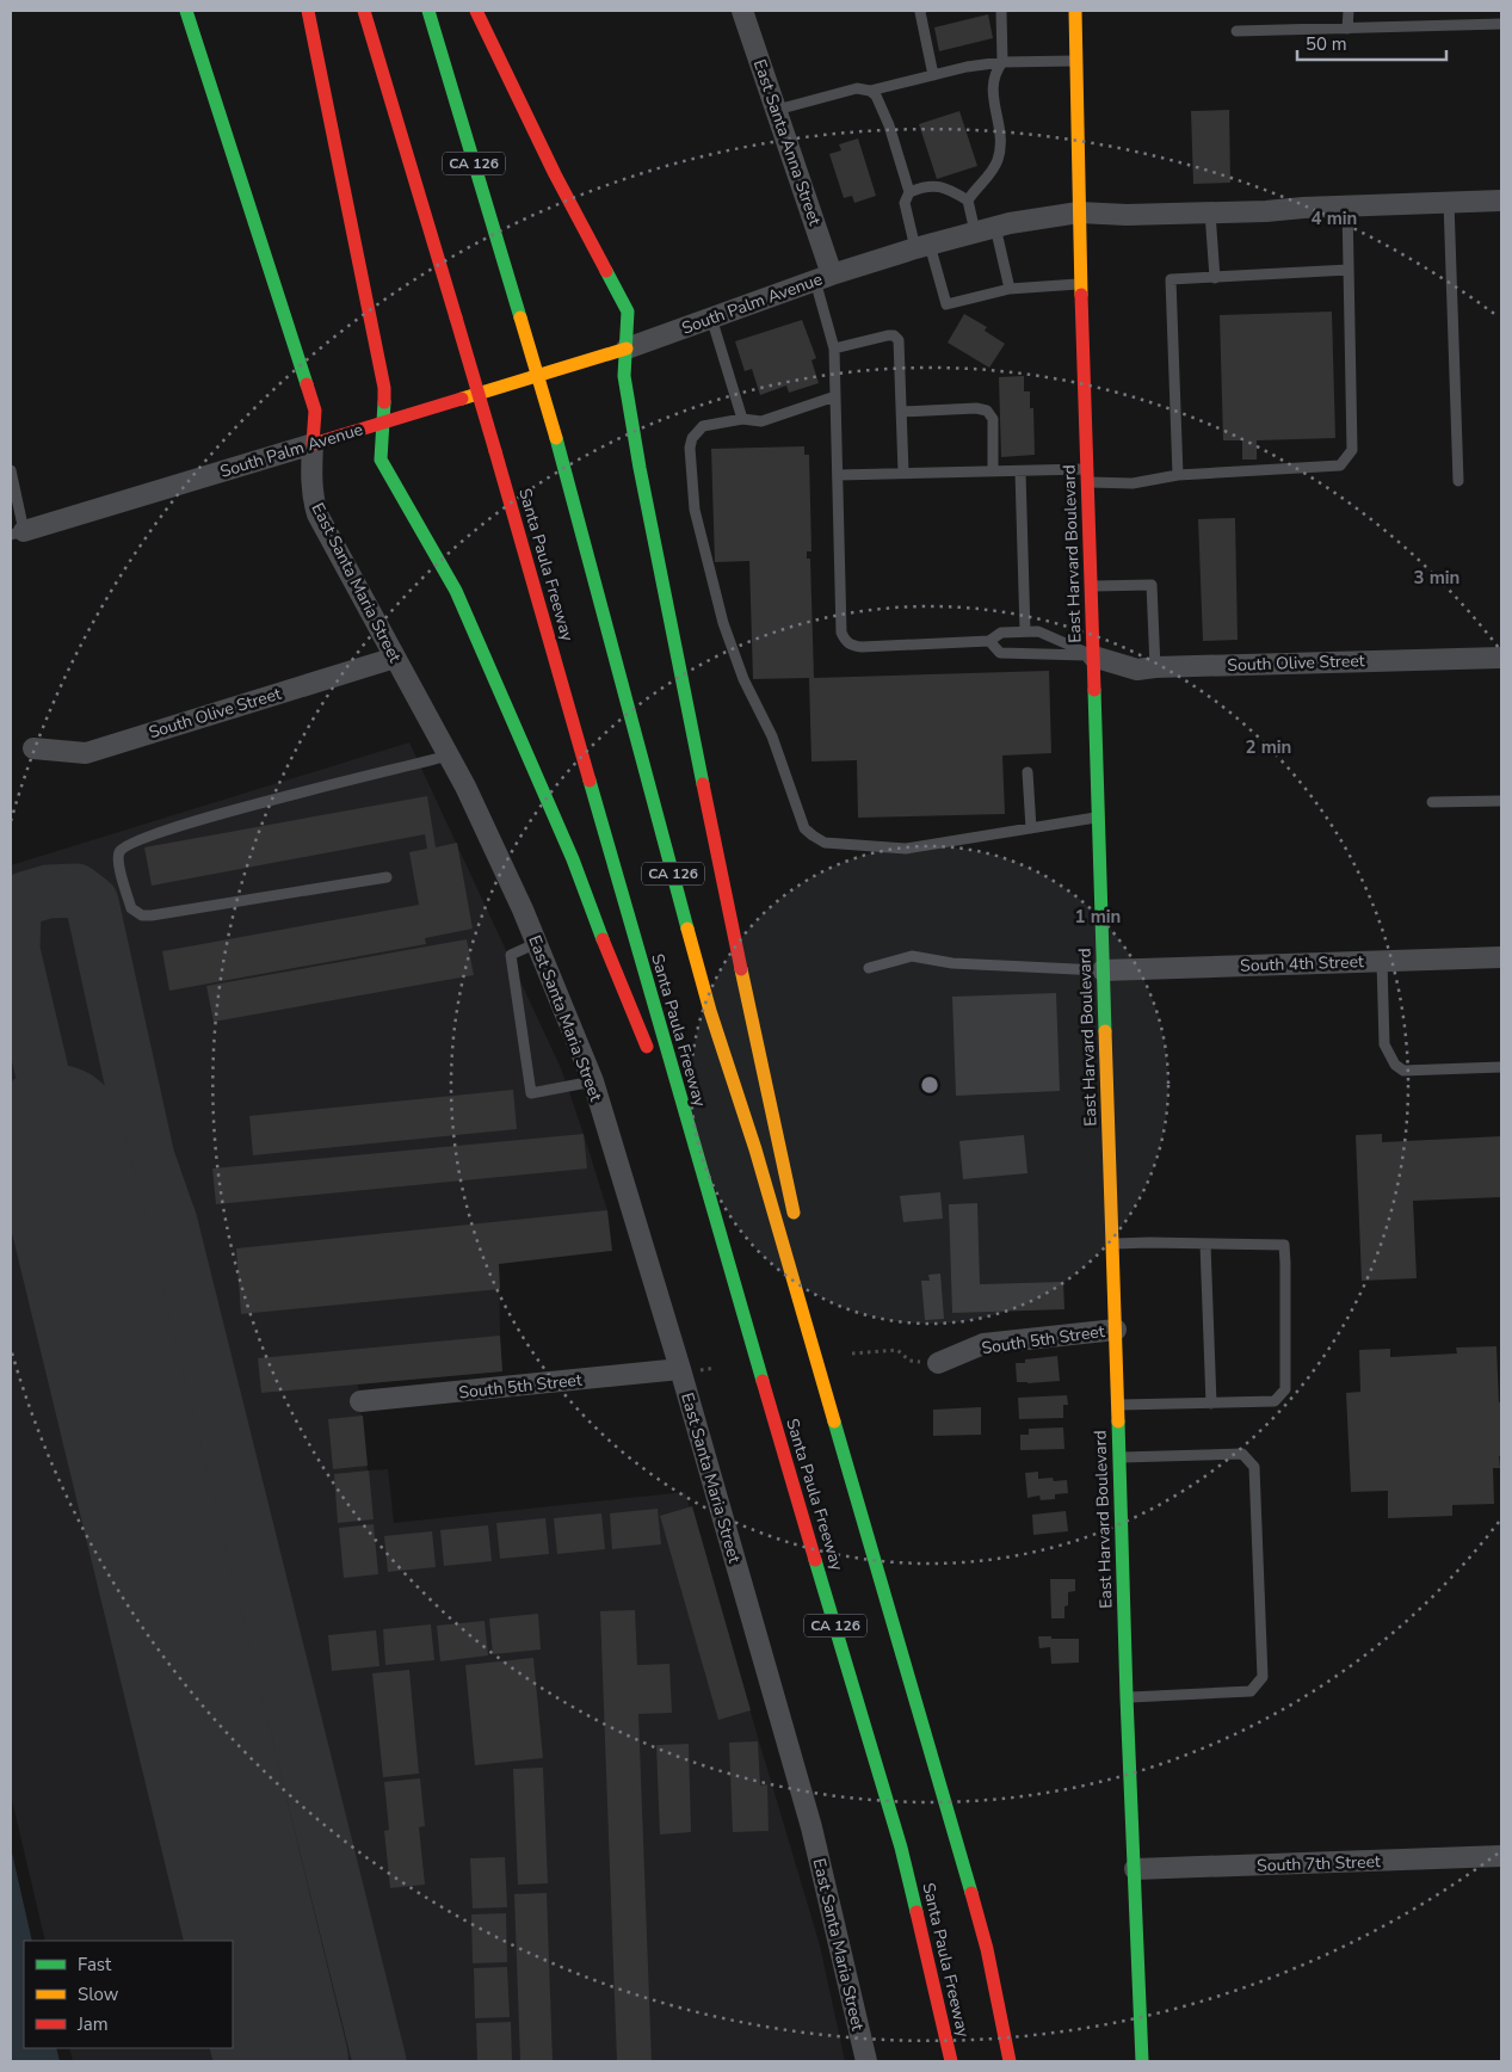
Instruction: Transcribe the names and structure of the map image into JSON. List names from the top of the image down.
{
  "streets": {
    "main road": [
      "CA 126",
      "South Palm Avenue",
      "East Harvard Boulevard",
      "Santa Paula Freeway",
      "East Santa Maria Street"
    ],
    "street": [
      "East Santa Anna Street",
      "South Olive Street",
      "South 4th Street",
      "South 5th Street",
      "South 7th Street"
    ]
  },
  "crossings": [
    ["East Santa Anna Street", "South Palm Avenue"],
    ["South Palm Avenue", "East Harvard Boulevard"],
    ["South Palm Avenue", "East Santa Maria Street"],
    ["East Harvard Boulevard", "South Olive Street"],
    ["East Harvard Boulevard", "South 4th Street"],
    ["East Harvard Boulevard", "South 5th Street"],
    ["East Harvard Boulevard", "South 7th Street"],
    ["East Santa Maria Street", "South Olive Street"],
    ["East Santa Maria Street", "South 5th Street"]
  ],
  "legend": ["Fast", "Slow", "Jam"],
  "scale_bar": "50 m",
  "rings": [
    "4 min",
    "3 min",
    "2 min",
    "1 min"
  ]
}
